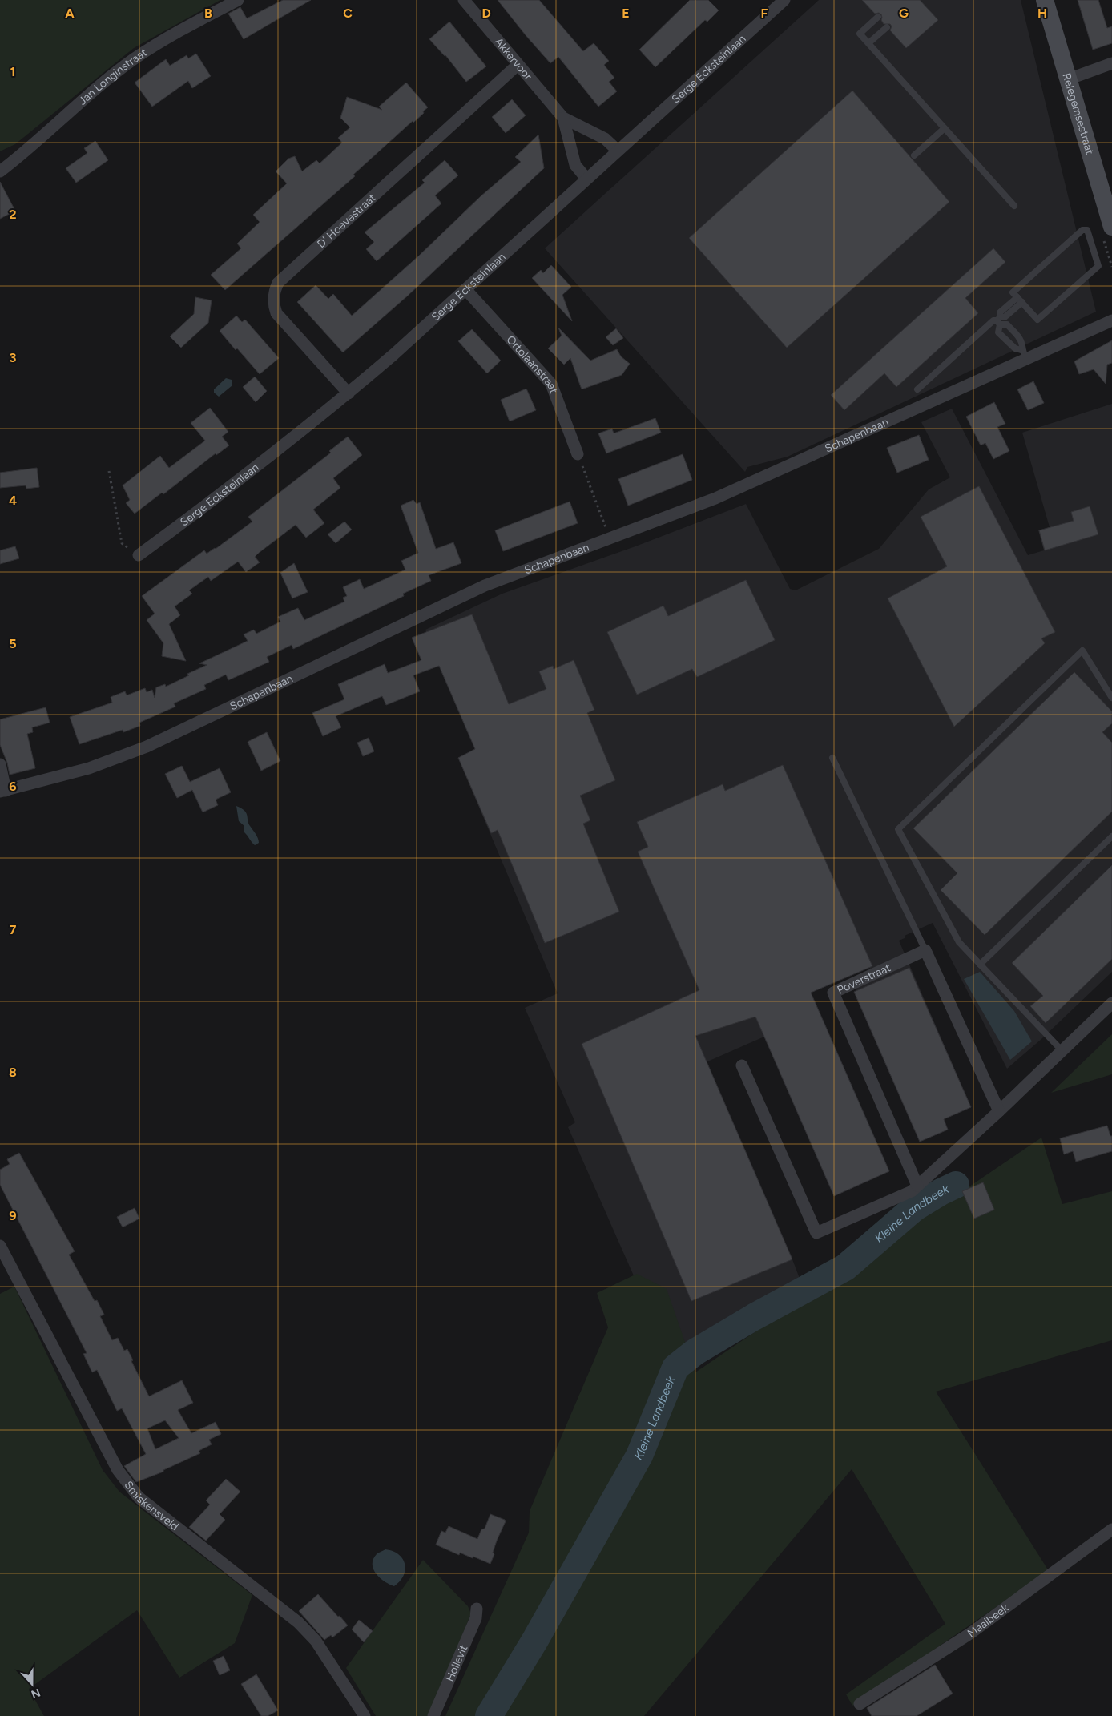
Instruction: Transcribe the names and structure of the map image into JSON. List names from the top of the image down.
{
  "streets": {
    "street": [
      "Akkervoor",
      "Serge Ecksteinlaan",
      "Jan Longinstraat",
      "Relegemsestraat",
      "D' Hoevestraat",
      "Ortolaanstraat",
      "Schapenbaan",
      "Poverstraat",
      "Smiskensveld",
      "Maalbeek",
      "Hollevit"
    ]
  },
  "crossings": [
    ["Akkervoor", "Serge Ecksteinlaan"],
    ["Akkervoor", "D' Hoevestraat"],
    ["Serge Ecksteinlaan", "D' Hoevestraat"],
    ["Serge Ecksteinlaan", "Ortolaanstraat"]
  ],
  "water": ["Kleine Landbeek"],
  "north": "bottom",
  "grid": {
    "columns": [
      "A",
      "B",
      "C",
      "D",
      "E",
      "F",
      "G",
      "H"
    ],
    "rows": [
      "1",
      "2",
      "3",
      "4",
      "5",
      "6",
      "7",
      "8",
      "9"
    ]
  }
}
